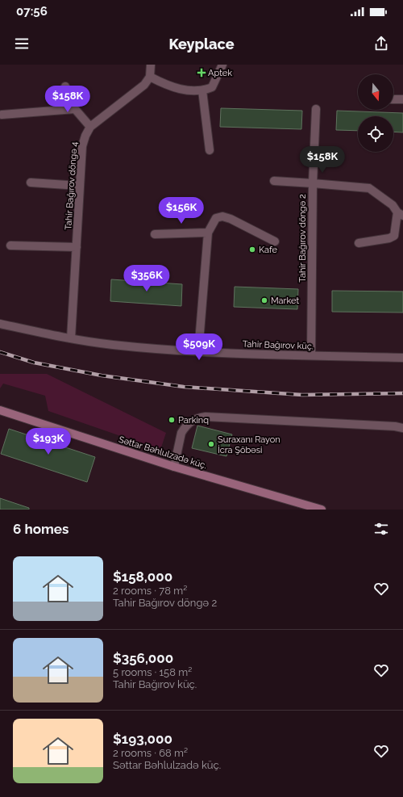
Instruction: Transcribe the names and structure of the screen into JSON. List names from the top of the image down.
{
  "streets": {
    "main road": ["Səttar Bəhlulzadə küç."],
    "street": ["Tahir Bağırov döngə 4", "Tahir Bağırov döngə 2", "Tahir Bağırov küç."]
  },
  "crossings": [
    ["Tahir Bağırov döngə 4", "Tahir Bağırov küç."],
    ["Tahir Bağırov döngə 2", "Tahir Bağırov küç."]
  ],
  "places": {
    "health": ["Aptek"],
    "other": [
      "Kafe",
      "Market",
      "Parkinq",
      "Suraxanı Rayon İcra Şöbəsi"
    ]
  },
  "north": "bottom",
  "page": {
    "status": "07:56",
    "header": "Keyplace",
    "price": [
      "$158K",
      "$158K",
      "$156K",
      "$356K",
      "$509K",
      "$193K"
    ],
    "heading": "6 homes",
    "list": [
      {
        "name": "$158,000",
        "note": "2 rooms · 78 m² · Tahir Bağırov döngə 2"
      },
      {
        "name": "$356,000",
        "note": "5 rooms · 158 m² · Tahir Bağırov küç."
      },
      {
        "name": "$193,000",
        "note": "2 rooms · 68 m² · Səttar Bəhlulzadə küç."
      }
    ]
  }
}
